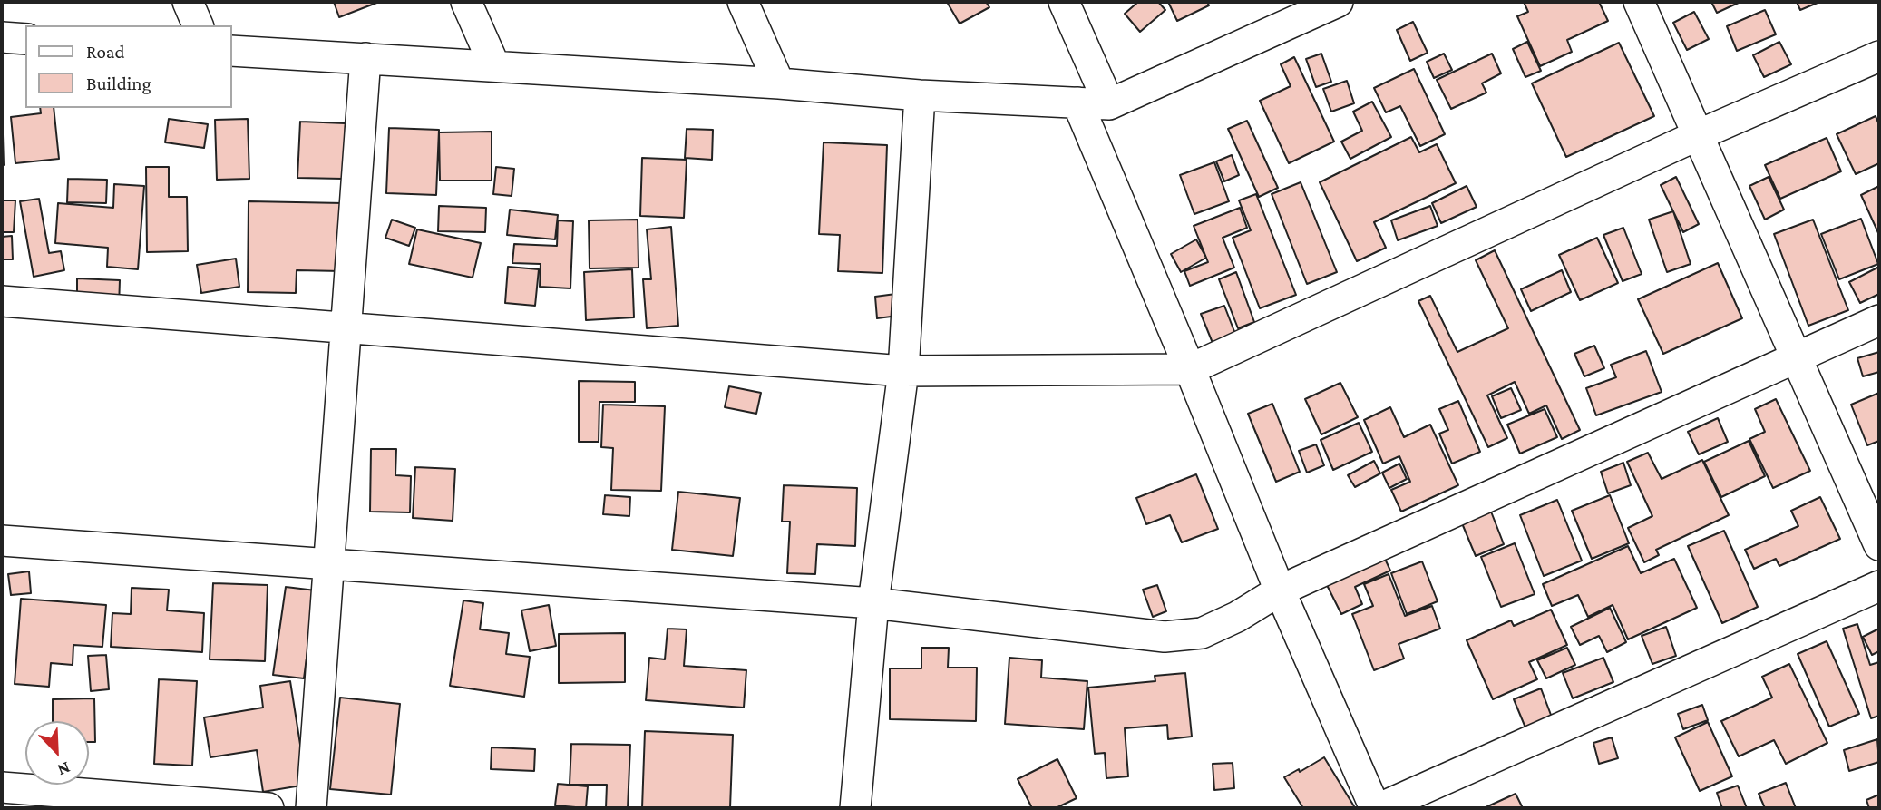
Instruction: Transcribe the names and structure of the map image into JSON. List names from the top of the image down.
{
  "legend": ["Road", "Building"],
  "north": "bottom right"
}
